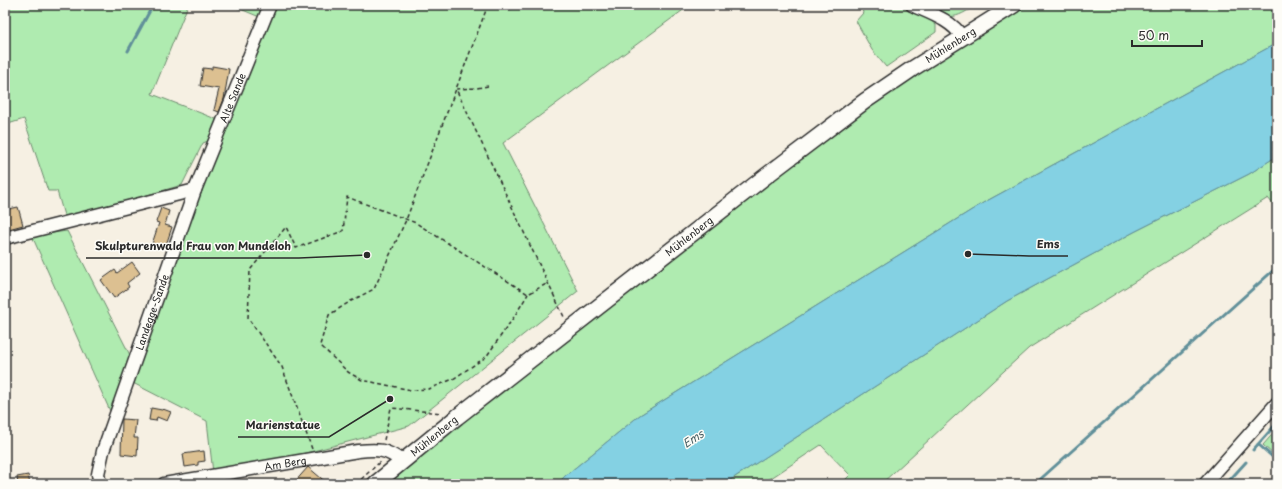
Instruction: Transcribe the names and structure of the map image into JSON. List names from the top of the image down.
{
  "streets": {
    "main road": ["Mühlenberg"],
    "street": ["Alte Sande", "Landegge-Sande", "Am Berg"]
  },
  "crossings": [
    ["Mühlenberg", "Am Berg"],
    ["Alte Sande", "Landegge-Sande"]
  ],
  "water": ["Ems"],
  "places": ["Ems", "Skulpturenwald Frau von Mundeloh", "Marienstatue"],
  "scale_bar": "50 m"
}
